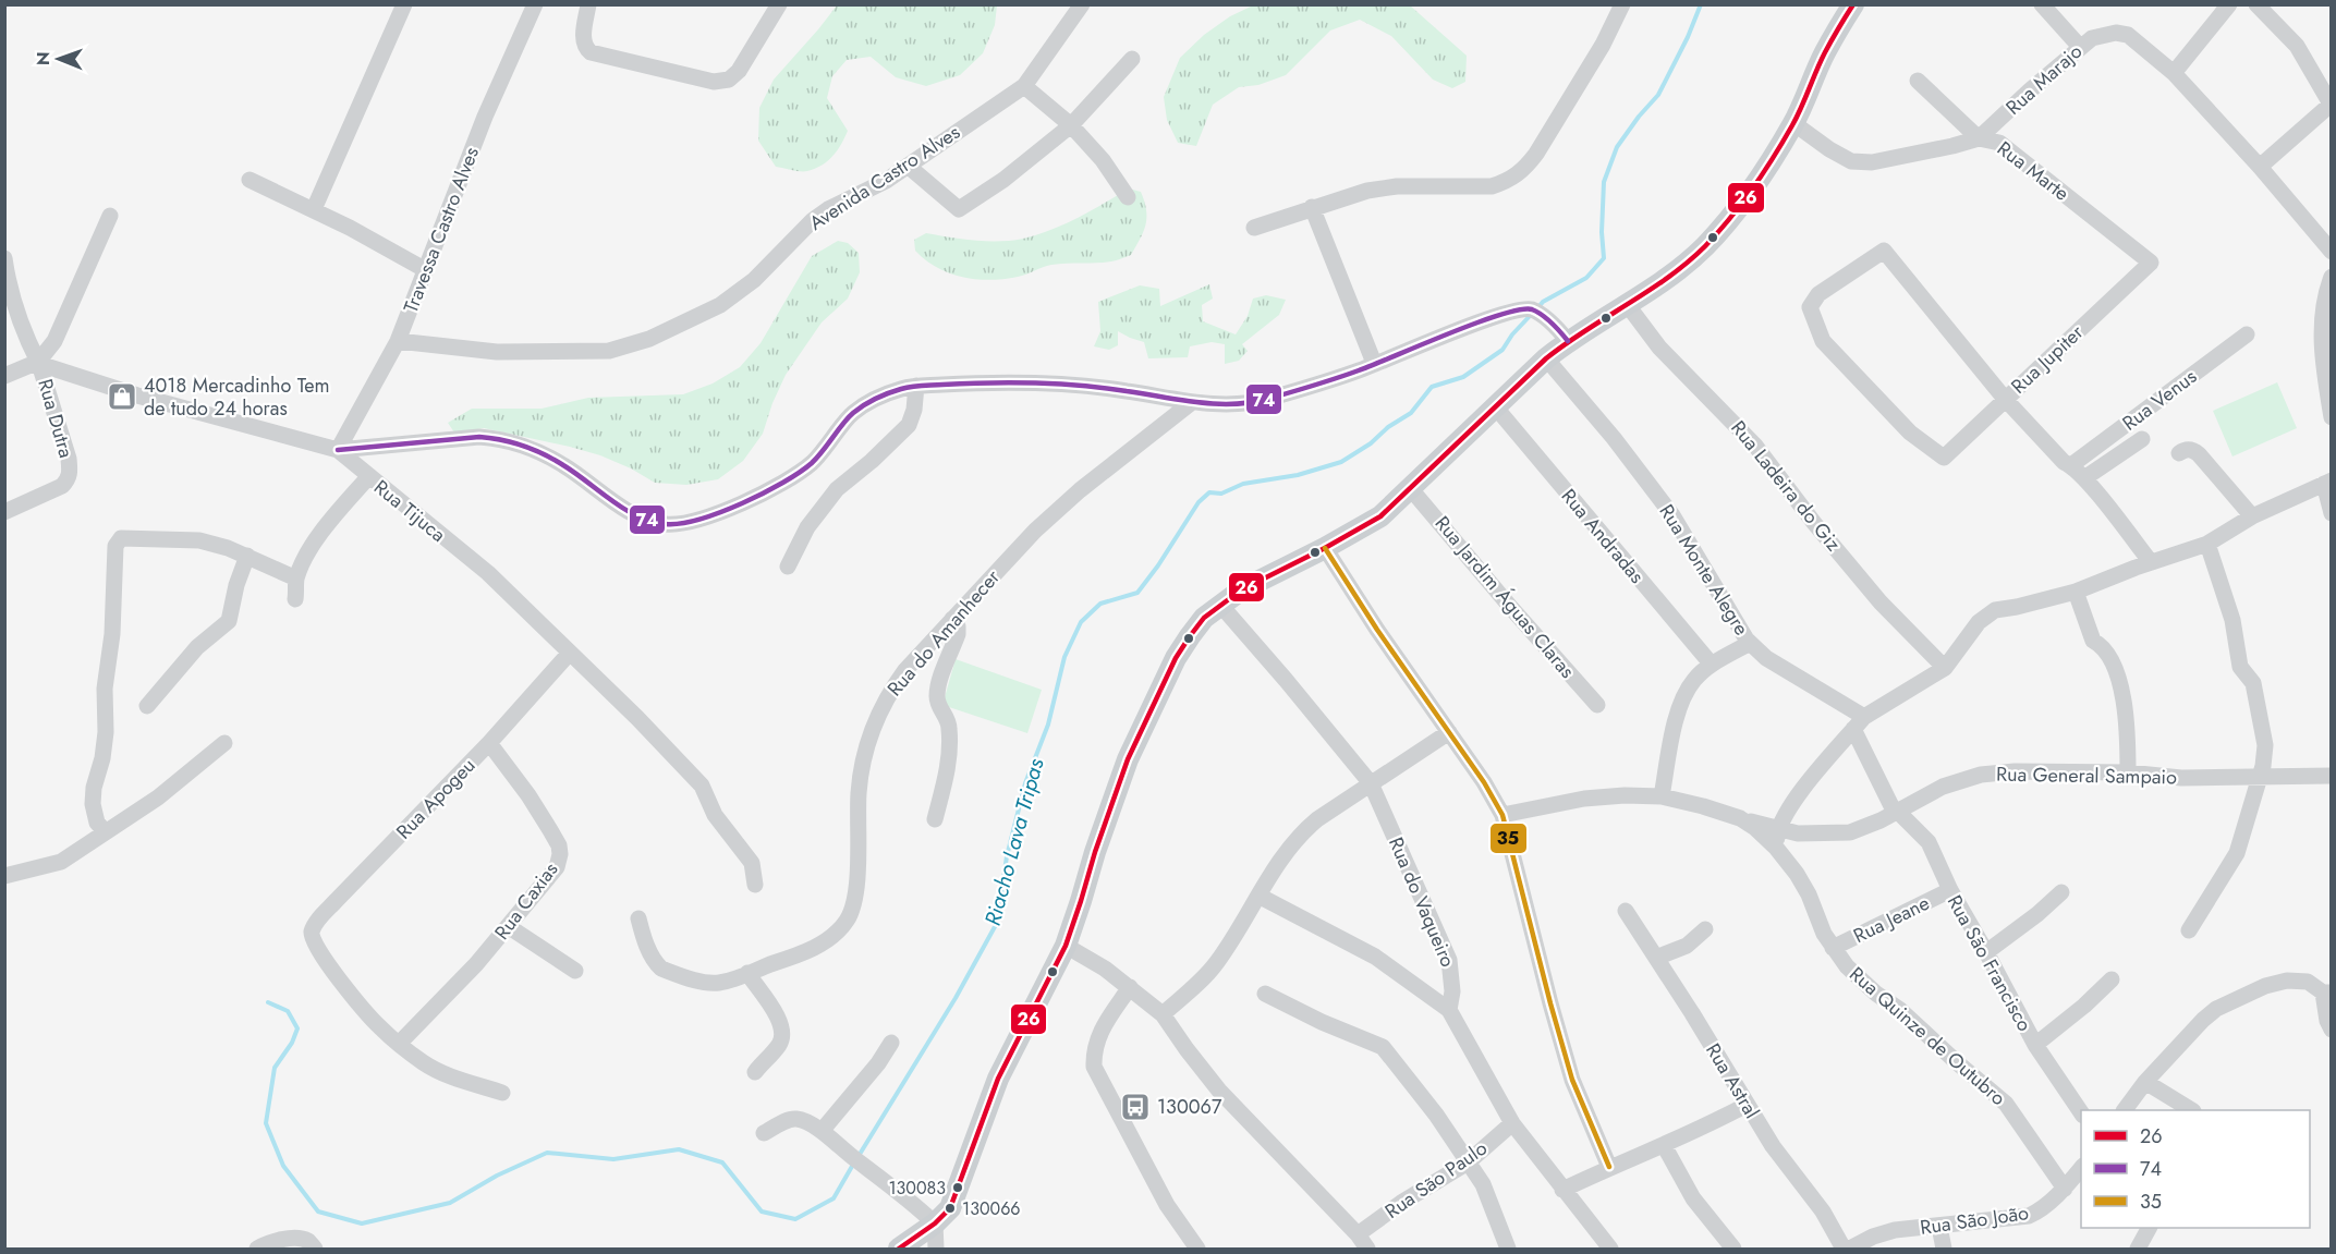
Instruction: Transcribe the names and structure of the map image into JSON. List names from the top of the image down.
{
  "streets": {
    "street": [
      "Rua Marajo",
      "Rua Marte",
      "Avenida Castro Alves",
      "Travessa Castro Alves",
      "Rua Jupiter",
      "Rua Venus",
      "Rua Dutra",
      "Rua Ladeira do Giz",
      "Rua Tijuca",
      "Rua Andradas",
      "Rua Monte Alegre",
      "Rua Jardim Águas Claras",
      "Rua do Amanhecer",
      "Rua General Sampaio",
      "Rua Apogeu",
      "Rua Caxias",
      "Rua do Vaqueiro",
      "Rua Jeane",
      "Rua São Francisco",
      "Rua Quinze de Outubro",
      "Rua Astral",
      "Rua São Paulo",
      "Rua São João"
    ]
  },
  "crossings": [
    ["Rua Marajo", "Rua Marte"],
    ["Rua Marte", "Rua Jupiter"],
    ["Avenida Castro Alves", "Travessa Castro Alves"],
    ["Travessa Castro Alves", "Rua Tijuca"],
    ["Rua Dutra", "Rua Tijuca"],
    ["Rua Tijuca", "Rua Apogeu"],
    ["Rua Monte Alegre", "Rua São Francisco"],
    ["Rua General Sampaio", "Rua São Francisco"],
    ["Rua General Sampaio", "Rua Quinze de Outubro"],
    ["Rua Apogeu", "Rua Caxias"],
    ["Rua Jeane", "Rua São Francisco"],
    ["Rua Jeane", "Rua Quinze de Outubro"],
    ["Rua Quinze de Outubro", "Rua São João"]
  ],
  "water": ["Riacho Lava Tripas"],
  "places": {
    "shop": ["4018 Mercadinho Tem de tudo 24 horas"],
    "bus stop": ["130067"],
    "other": ["130083", "130066"]
  },
  "lines": ["transit line 26", "transit line 74", "transit line 35"],
  "legend": ["26", "74", "35"],
  "north": "left"
}
